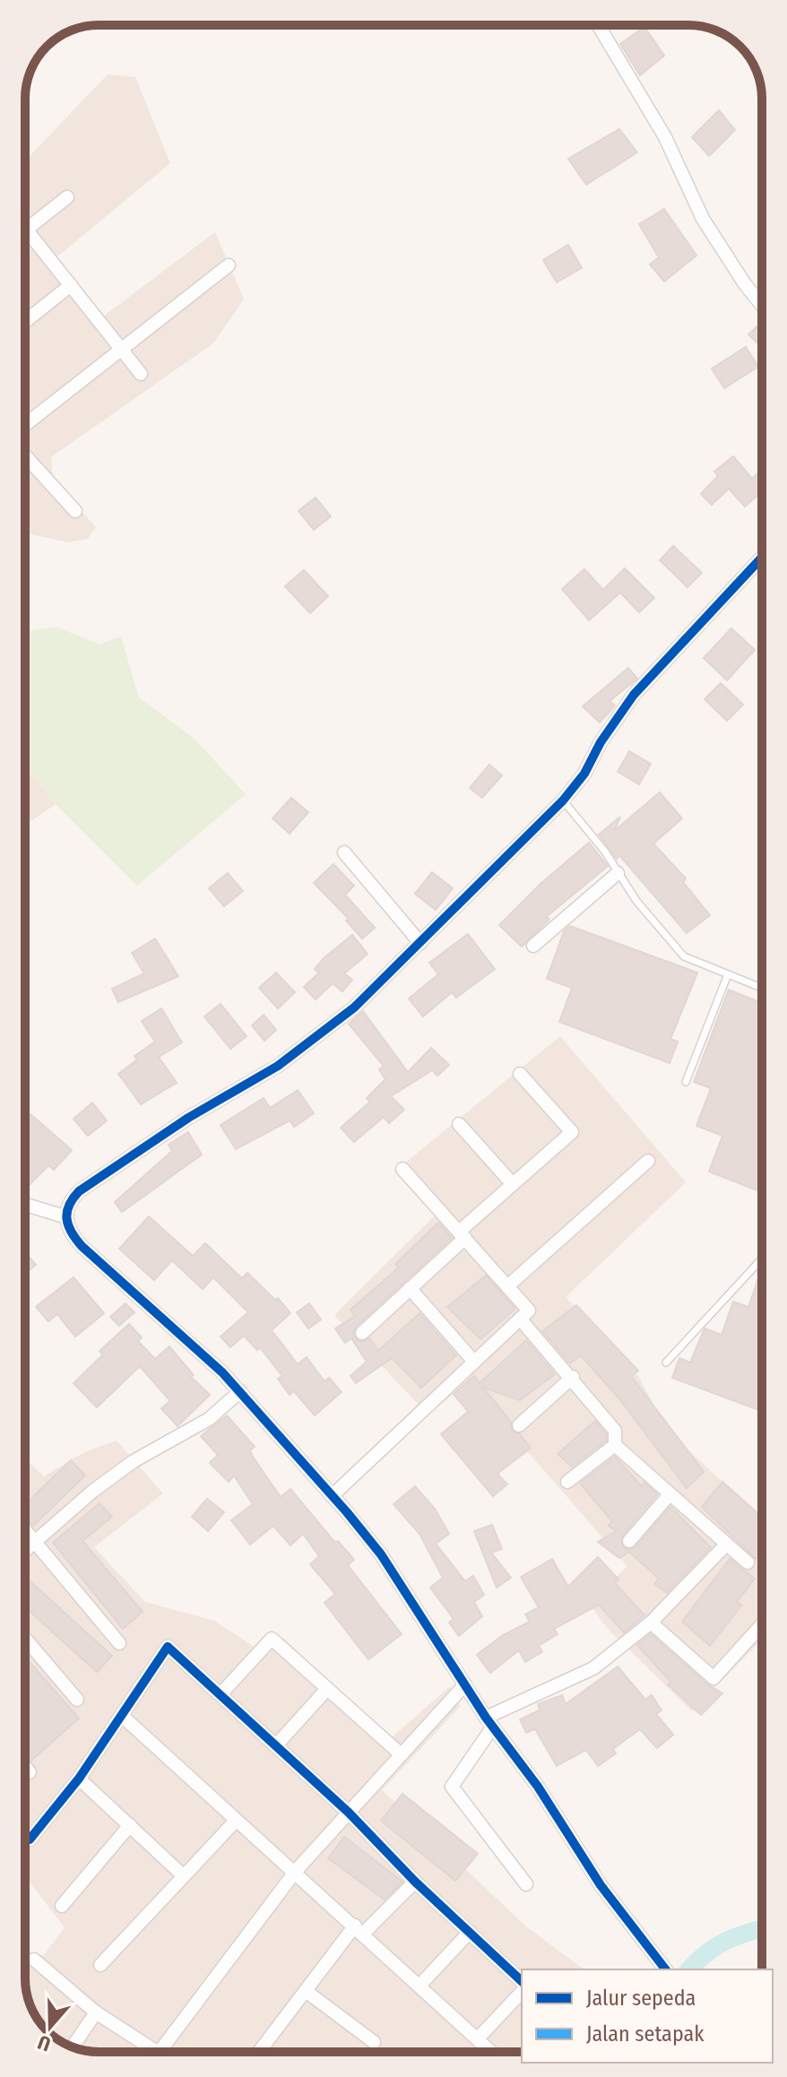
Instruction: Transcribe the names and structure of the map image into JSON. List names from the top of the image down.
{
  "legend": ["Jalur sepeda", "Jalan setapak"],
  "north": "bottom"
}
